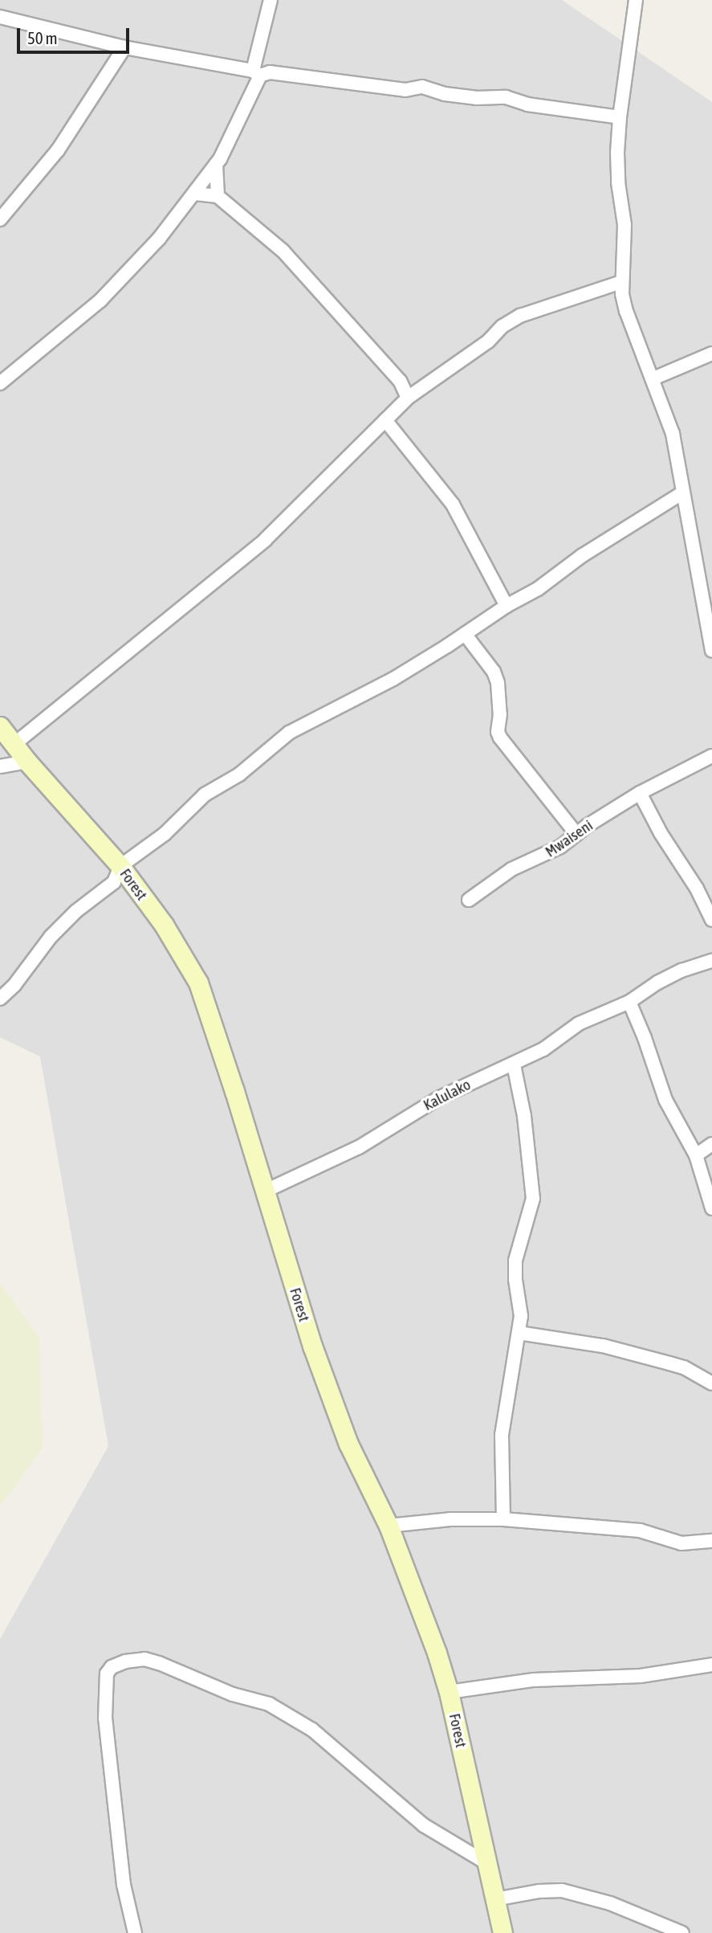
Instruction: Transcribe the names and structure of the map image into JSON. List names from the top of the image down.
{
  "streets": {
    "street": ["Mwaiseni", "Forest", "Kalulako"]
  },
  "crossings": [
    ["Forest", "Kalulako"]
  ],
  "scale_bar": "50 m"
}
